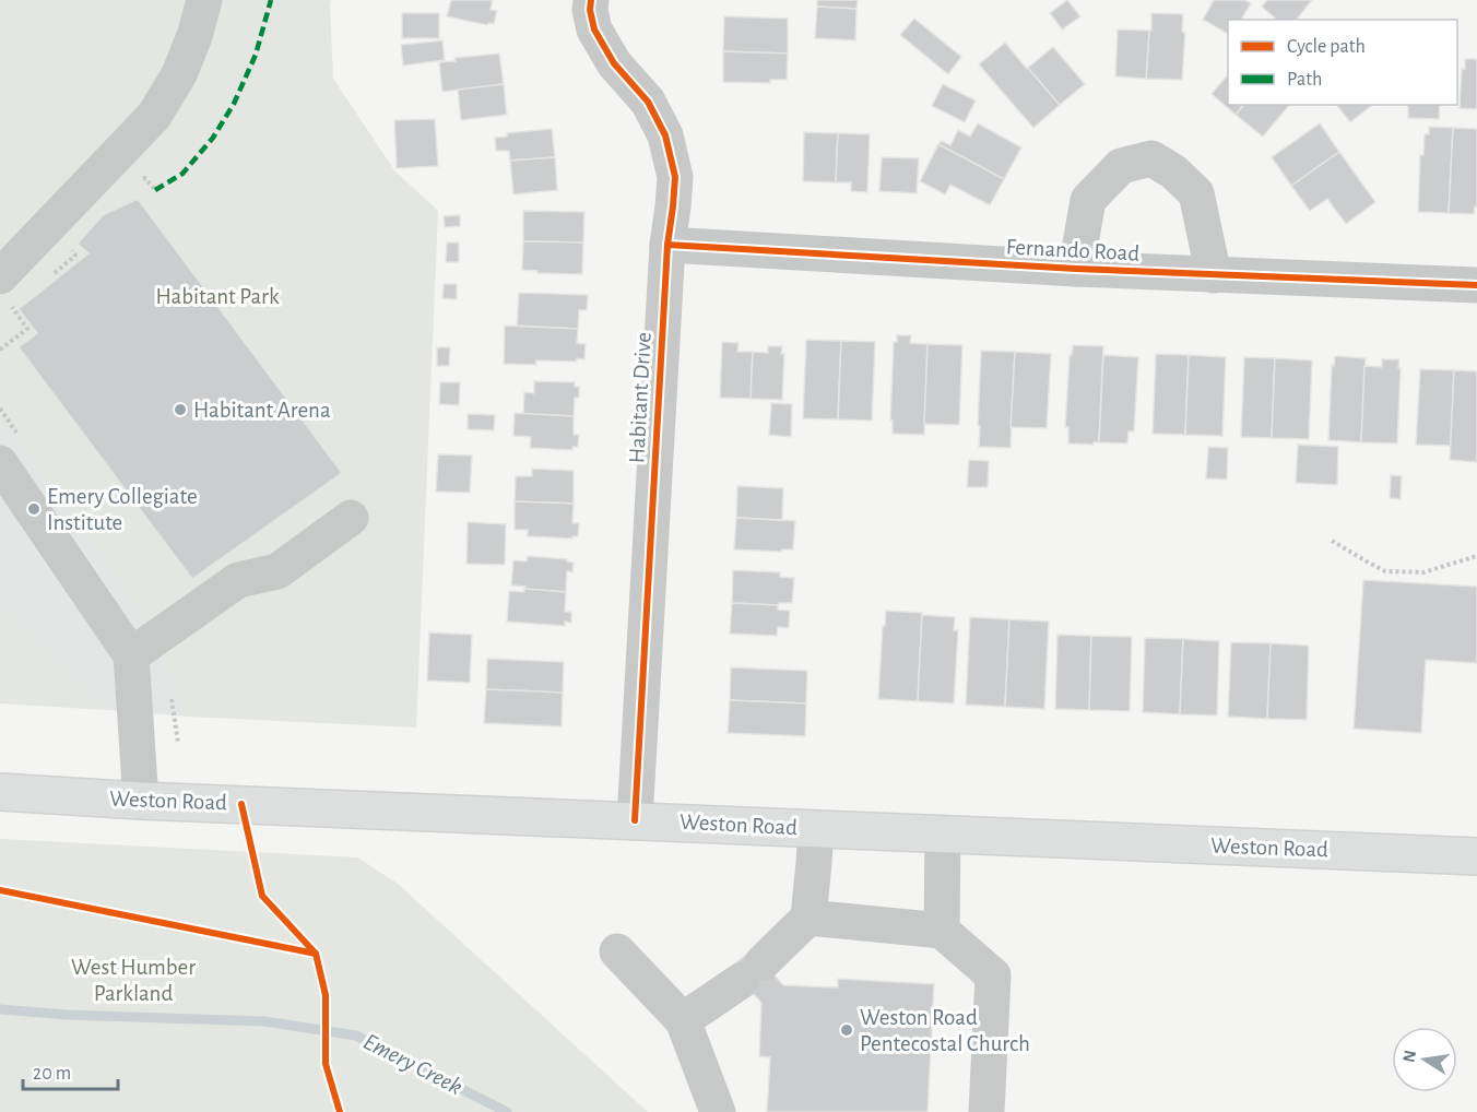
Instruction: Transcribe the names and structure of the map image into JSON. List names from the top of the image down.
{
  "streets": {
    "main road": ["Weston Road"],
    "street": ["Fernando Road", "Habitant Drive"]
  },
  "crossings": [
    ["Fernando Road", "Habitant Drive"],
    ["Habitant Drive", "Weston Road"]
  ],
  "water": ["Emery Creek"],
  "parks": ["Habitant Park", "West Humber Parkland"],
  "places": ["Habitant Arena", "Emery Collegiate Institute", "Weston Road Pentecostal Church"],
  "legend": ["Cycle path", "Path"],
  "scale_bar": "20 m",
  "north": "left"
}
